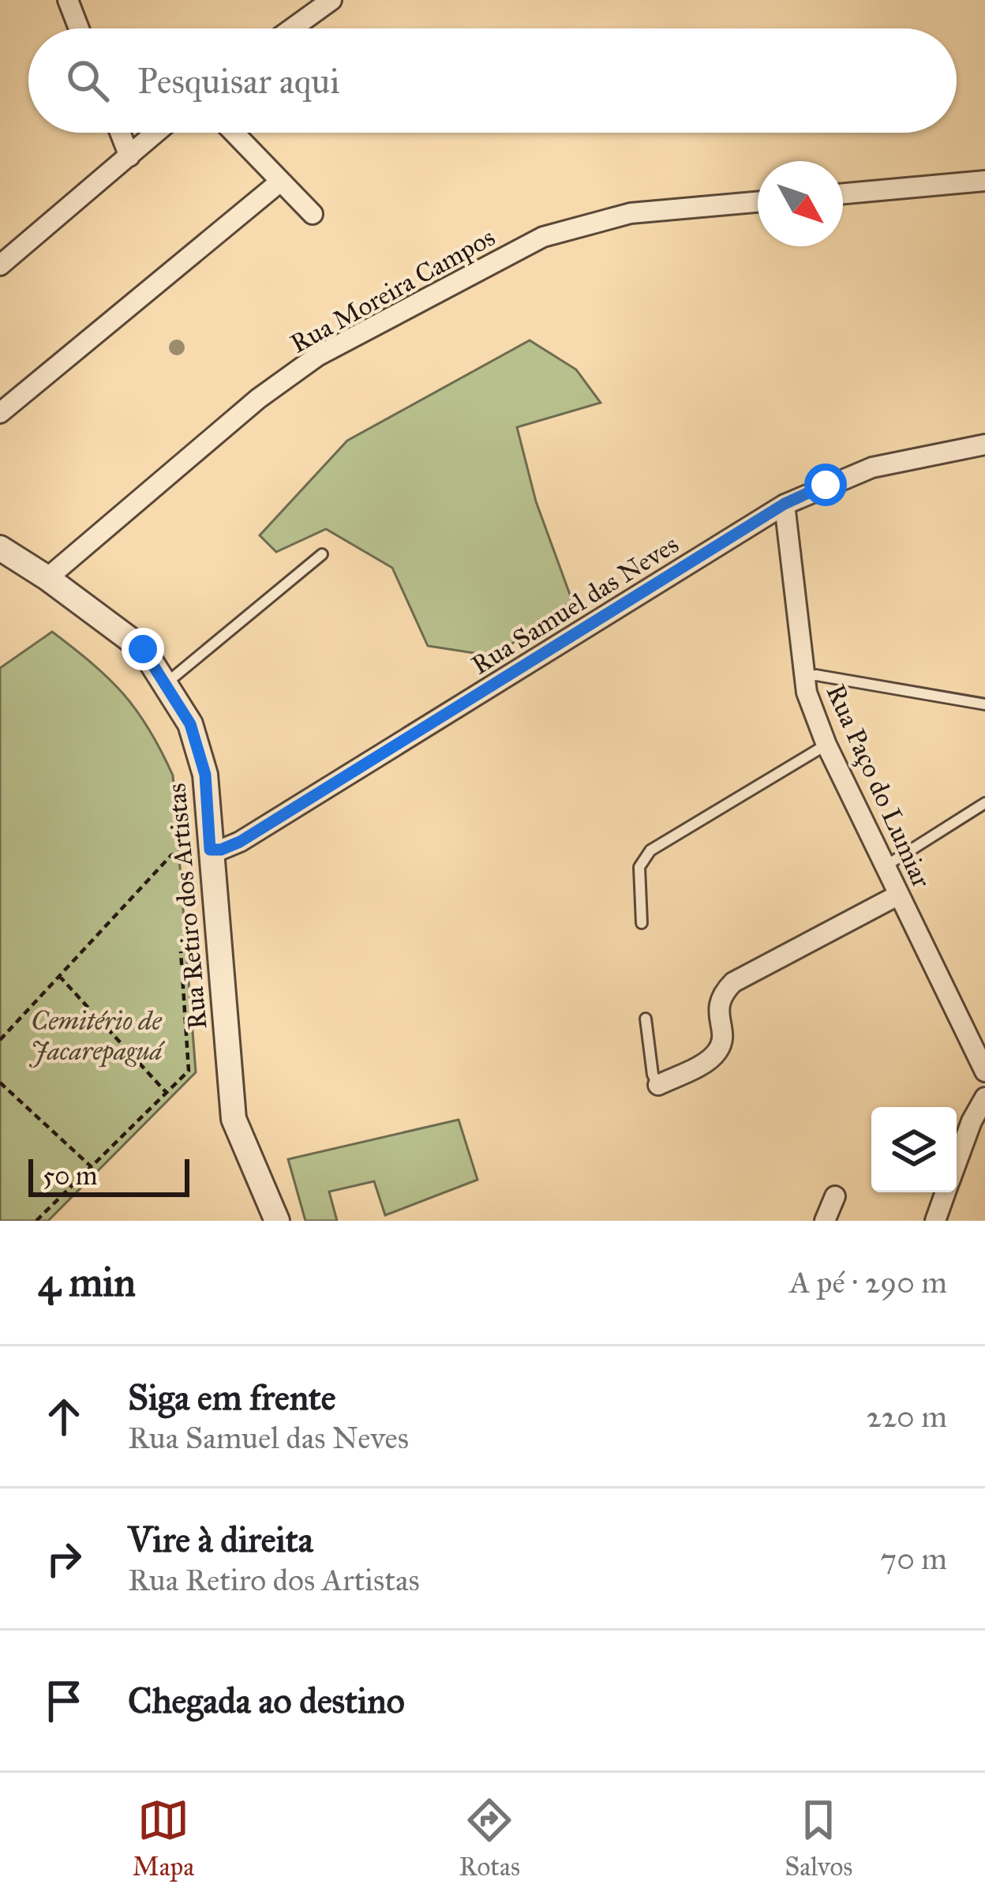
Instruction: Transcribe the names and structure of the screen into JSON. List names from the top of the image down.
{
  "streets": {
    "street": [
      "Rua Moreira Campos",
      "Rua Samuel das Neves",
      "Rua Paço do Lumiar",
      "Rua Retiro dos Artistas"
    ]
  },
  "crossings": [
    ["Rua Moreira Campos", "Rua Retiro dos Artistas"],
    ["Rua Samuel das Neves", "Rua Paço do Lumiar"],
    ["Rua Samuel das Neves", "Rua Retiro dos Artistas"]
  ],
  "parks": ["Cemitério de Jacarepaguá"],
  "scale_bar": "50 m",
  "north": "bottom right",
  "page": {
    "search": "Pesquisar aqui",
    "scale": "50 m",
    "heading": ["4 min", "A pé · 290 m"],
    "list": [
      ["Siga em frente", "Rua Samuel das Neves", "220 m"],
      ["Vire à direita", "Rua Retiro dos Artistas", "70 m"],
      "Chegada ao destino"
    ],
    "nav": ["Mapa", "Rotas", "Salvos"]
  }
}
